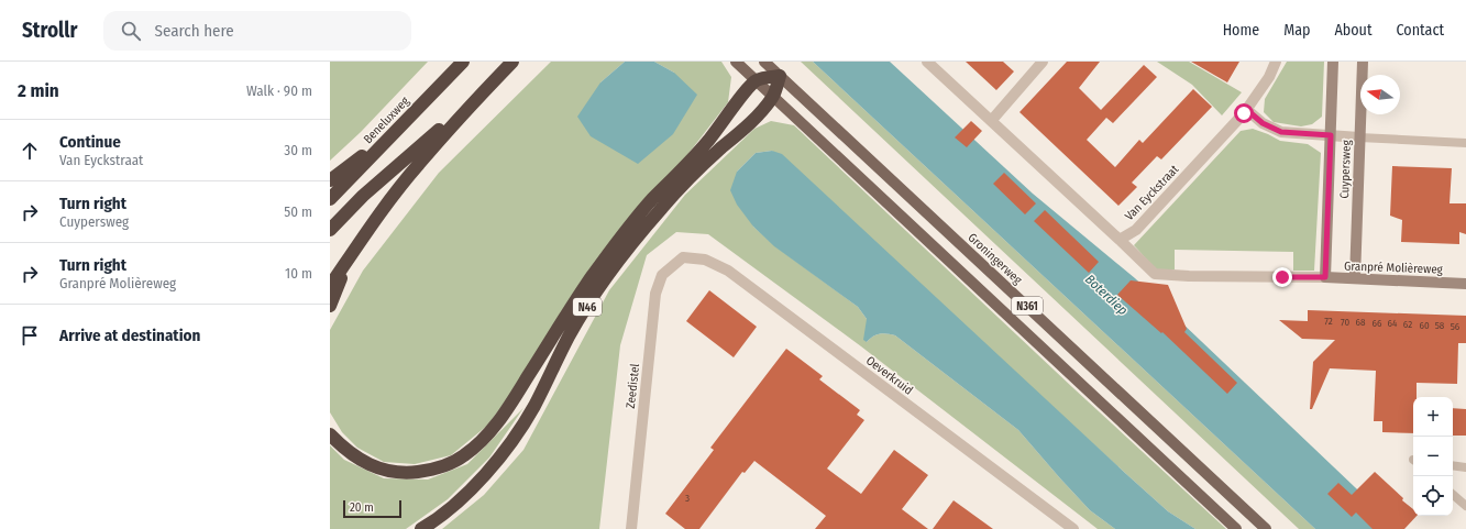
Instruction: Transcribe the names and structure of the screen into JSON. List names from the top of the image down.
{
  "streets": {
    "highway": ["Beneluxweg", "N46"],
    "main road": ["Groningerweg", "N361"],
    "street": [
      "Cuypersweg",
      "Van Eyckstraat",
      "Granpré Molièreweg",
      "Oeverkruid",
      "Zeedistel"
    ]
  },
  "crossings": [
    ["Cuypersweg", "Granpré Molièreweg"],
    ["Van Eyckstraat", "Granpré Molièreweg"],
    ["Groningerweg", "N46"],
    ["N361", "N46"],
    ["Oeverkruid", "Zeedistel"]
  ],
  "water": ["Boterdiep"],
  "house_numbers": [
    "72",
    "70",
    "68",
    "66",
    "64",
    "62",
    "60",
    "58",
    "56",
    "3"
  ],
  "scale_bar": "20 m",
  "north": "left",
  "page": {
    "header": "Strollr",
    "search": "Search here",
    "nav": [
      "Home",
      "Map",
      "About",
      "Contact"
    ],
    "heading": ["2 min", "Walk · 90 m"],
    "list": [
      ["Continue", "Van Eyckstraat", "30 m"],
      ["Turn right", "Cuypersweg", "50 m"],
      ["Turn right", "Granpré Molièreweg", "10 m"],
      "Arrive at destination"
    ],
    "map_buttons": ["+", "−"],
    "scale": "20 m"
  }
}
